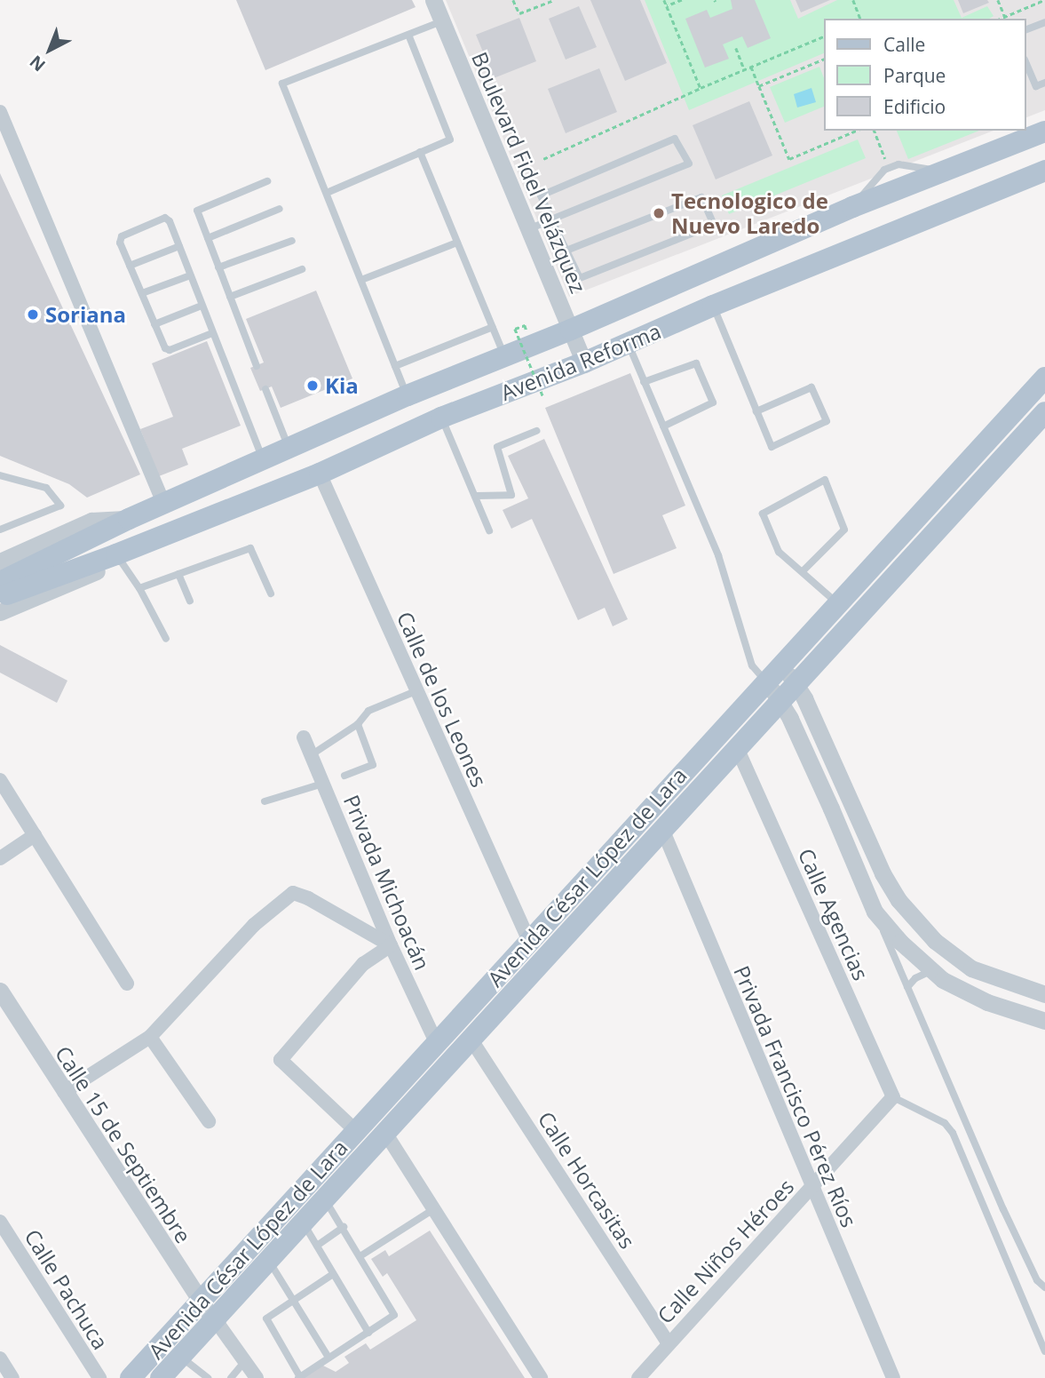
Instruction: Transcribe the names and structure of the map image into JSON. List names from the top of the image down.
{
  "streets": {
    "main road": ["Avenida Reforma", "Avenida César López de Lara"],
    "street": [
      "Boulevard Fidel Velázquez",
      "Calle de los Leones",
      "Privada Michoacán",
      "Calle Agencias",
      "Privada Francisco Pérez Ríos",
      "Calle 15 de Septiembre",
      "Calle Horcasitas",
      "Calle Niños Héroes",
      "Calle Pachuca"
    ]
  },
  "crossings": [
    ["Boulevard Fidel Velázquez", "Avenida Reforma"],
    ["Avenida Reforma", "Calle de los Leones"],
    ["Calle de los Leones", "Avenida César López de Lara"],
    ["Avenida César López de Lara", "Privada Michoacán"],
    ["Avenida César López de Lara", "Calle Agencias"],
    ["Avenida César López de Lara", "Privada Francisco Pérez Ríos"],
    ["Avenida César López de Lara", "Calle 15 de Septiembre"],
    ["Avenida César López de Lara", "Calle Horcasitas"],
    ["Calle Agencias", "Calle Niños Héroes"],
    ["Privada Francisco Pérez Ríos", "Calle Niños Héroes"],
    ["Calle Horcasitas", "Calle Niños Héroes"]
  ],
  "places": ["Tecnologico de Nuevo Laredo", "Soriana", "Kia"],
  "legend": ["Calle", "Parque", "Edificio"],
  "north": "bottom left"
}
